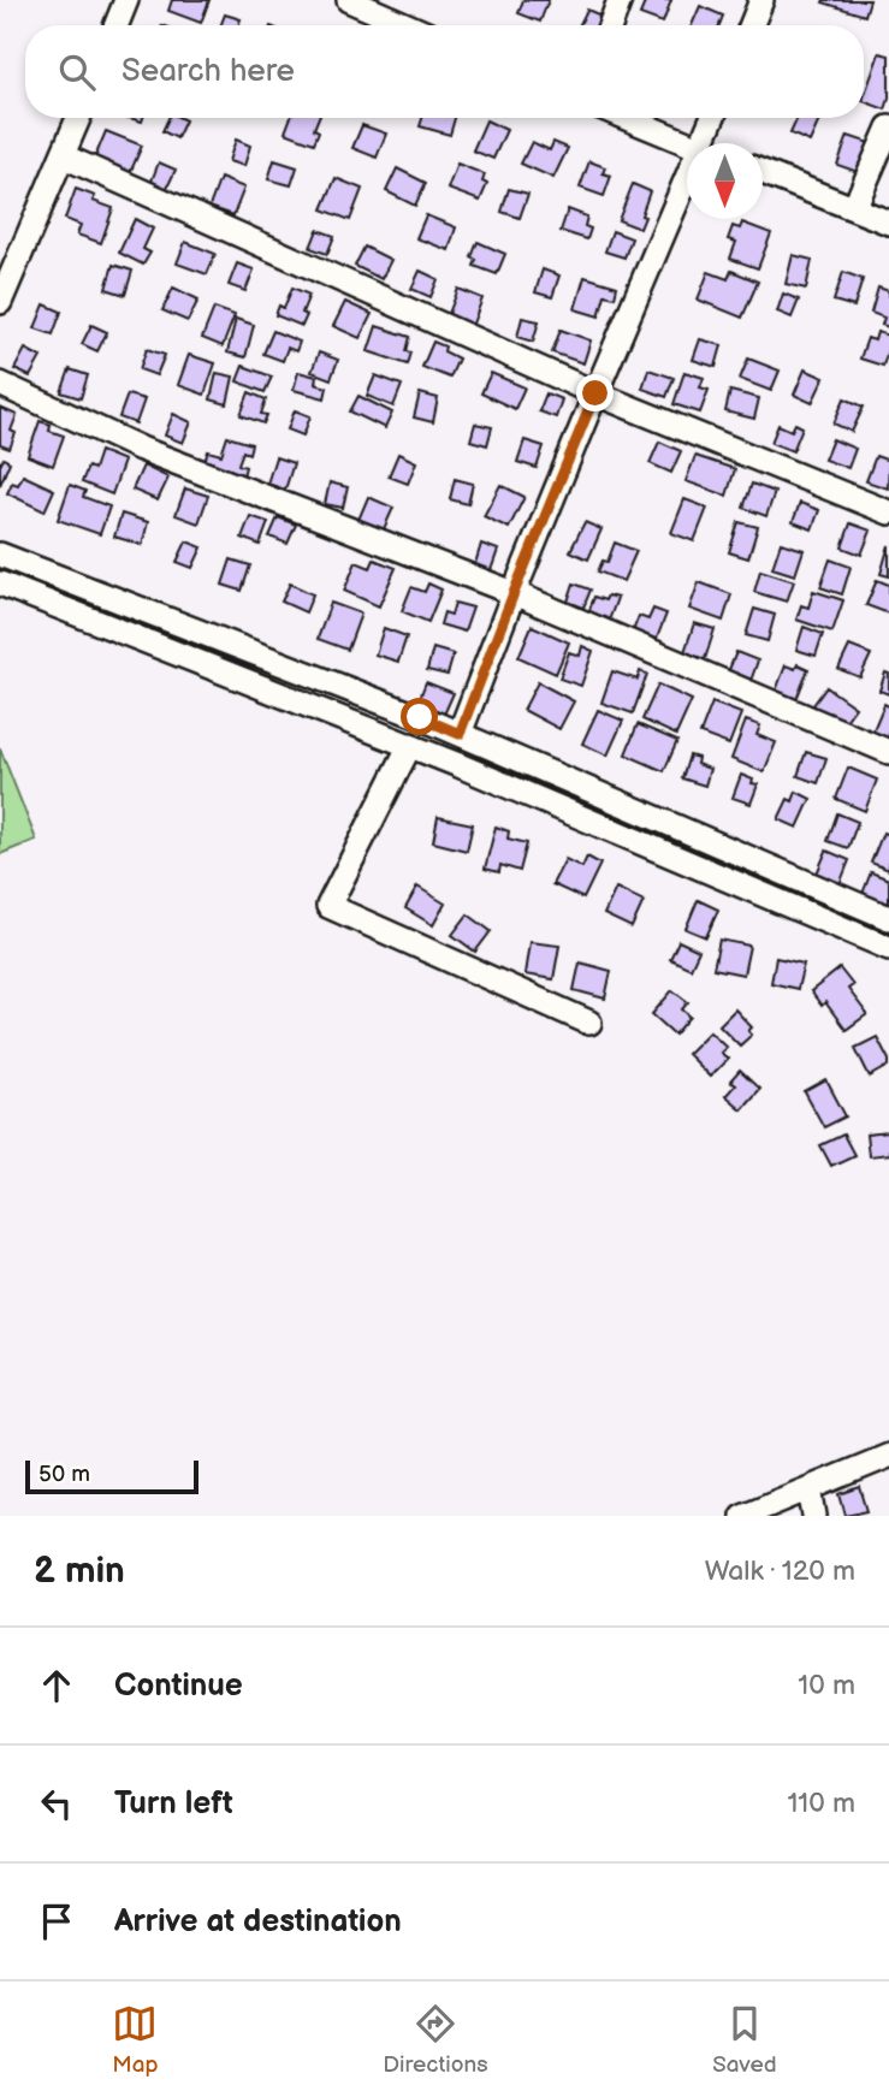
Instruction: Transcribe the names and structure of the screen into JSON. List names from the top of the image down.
{
  "scale_bar": "50 m",
  "north": "bottom",
  "page": {
    "search": "Search here",
    "scale": "50 m",
    "heading": ["2 min", "Walk · 120 m"],
    "list": [
      ["Continue", "10 m"],
      ["Turn left", "110 m"],
      "Arrive at destination"
    ],
    "nav": ["Map", "Directions", "Saved"]
  }
}
